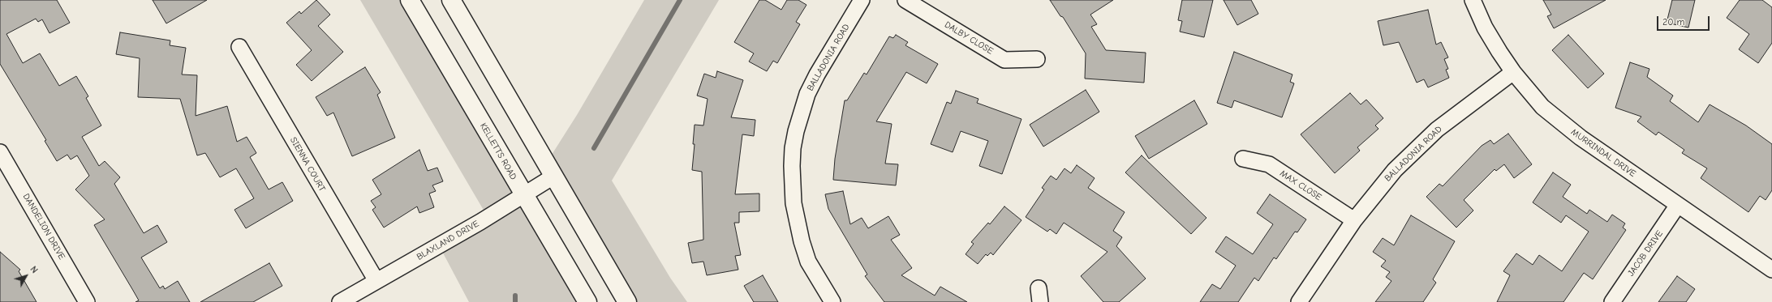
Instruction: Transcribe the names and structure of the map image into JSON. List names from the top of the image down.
{
  "streets": {
    "main road": ["KELLETTS ROAD"],
    "street": [
      "DALBY CLOSE",
      "BALLADONIA ROAD",
      "MURRINDAL DRIVE",
      "SIENNA COURT",
      "MAX CLOSE",
      "DANDELION DRIVE",
      "BLAXLAND DRIVE",
      "JACOB DRIVE"
    ]
  },
  "crossings": [
    ["BALLADONIA ROAD", "MURRINDAL DRIVE"],
    ["BALLADONIA ROAD", "MAX CLOSE"],
    ["KELLETTS ROAD", "BLAXLAND DRIVE"],
    ["MURRINDAL DRIVE", "JACOB DRIVE"],
    ["SIENNA COURT", "BLAXLAND DRIVE"]
  ],
  "scale_bar": "20 m",
  "north": "top right"
}
